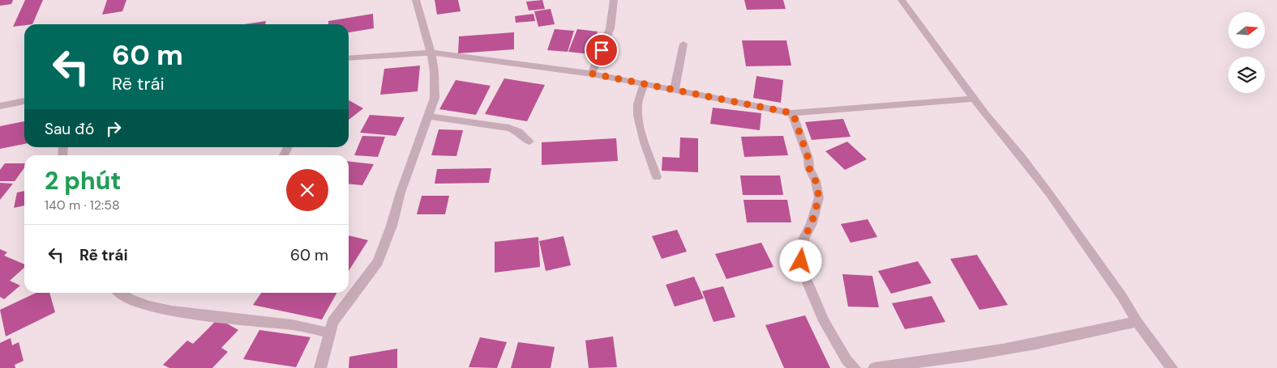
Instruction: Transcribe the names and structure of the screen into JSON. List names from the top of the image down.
{
  "north": "right",
  "page": {
    "turn": ["60 m", "Rẽ trái"],
    "then": "Sau đó",
    "heading": ["2 phút", "140 m · 12:58"],
    "list": [
      {
        "name": "Rẽ trái",
        "value": "60 m"
      }
    ]
  }
}
